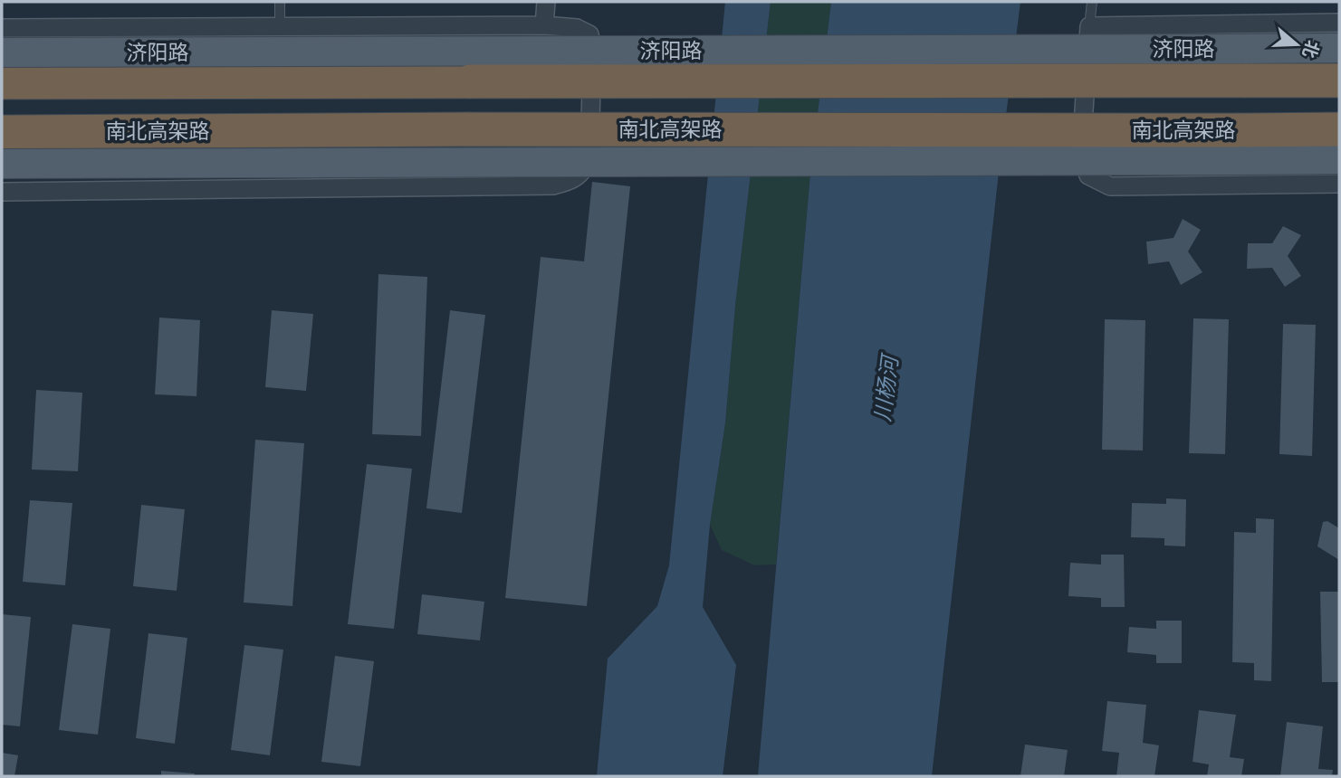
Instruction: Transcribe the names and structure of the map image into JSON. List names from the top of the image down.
{
  "streets": {
    "highway": ["南北高架路"],
    "main road": ["济阳路"]
  },
  "water": ["川杨河"],
  "north": "right"
}
